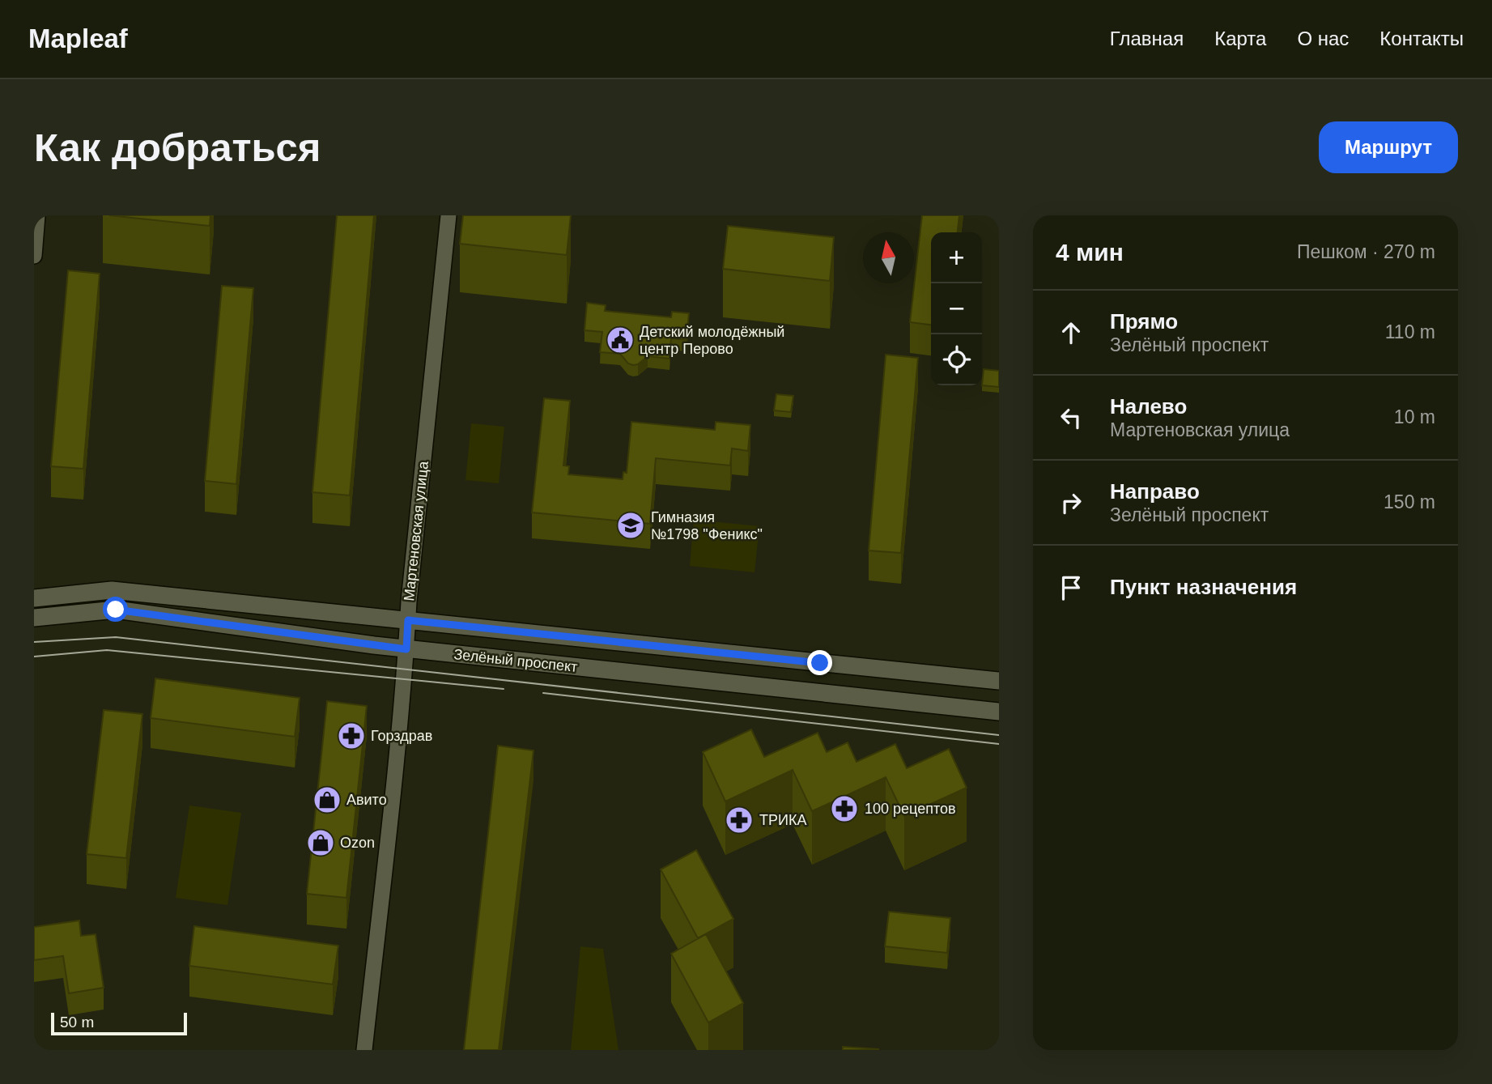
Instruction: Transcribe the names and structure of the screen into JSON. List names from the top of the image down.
{
  "streets": {
    "main road": ["Зелёный проспект"],
    "street": ["Мартеновская улица"]
  },
  "crossings": [
    ["Мартеновская улица", "Зелёный проспект"]
  ],
  "places": {
    "public building": ["Детский молодёжный центр Перово"],
    "school or university": ["Гимназия №1798 \"Феникс\""],
    "pharmacy": ["Горздрав", "100 рецептов", "ТРИКА"],
    "shop": ["Авито", "Ozon"]
  },
  "scale_bar": "50 m",
  "north": "top",
  "page": {
    "header": "Mapleaf",
    "nav": [
      "Главная",
      "Карта",
      "О нас",
      "Контакты"
    ],
    "buttons": "Маршрут",
    "title": "Как добраться",
    "heading": ["4 мин", "Пешком · 270 m"],
    "map_buttons": ["+", "−"],
    "list": [
      ["Прямо", "Зелёный проспект", "110 m"],
      ["Налево", "Мартеновская улица", "10 m"],
      ["Направо", "Зелёный проспект", "150 m"],
      "Пункт назначения"
    ],
    "scale": "50 m"
  }
}
